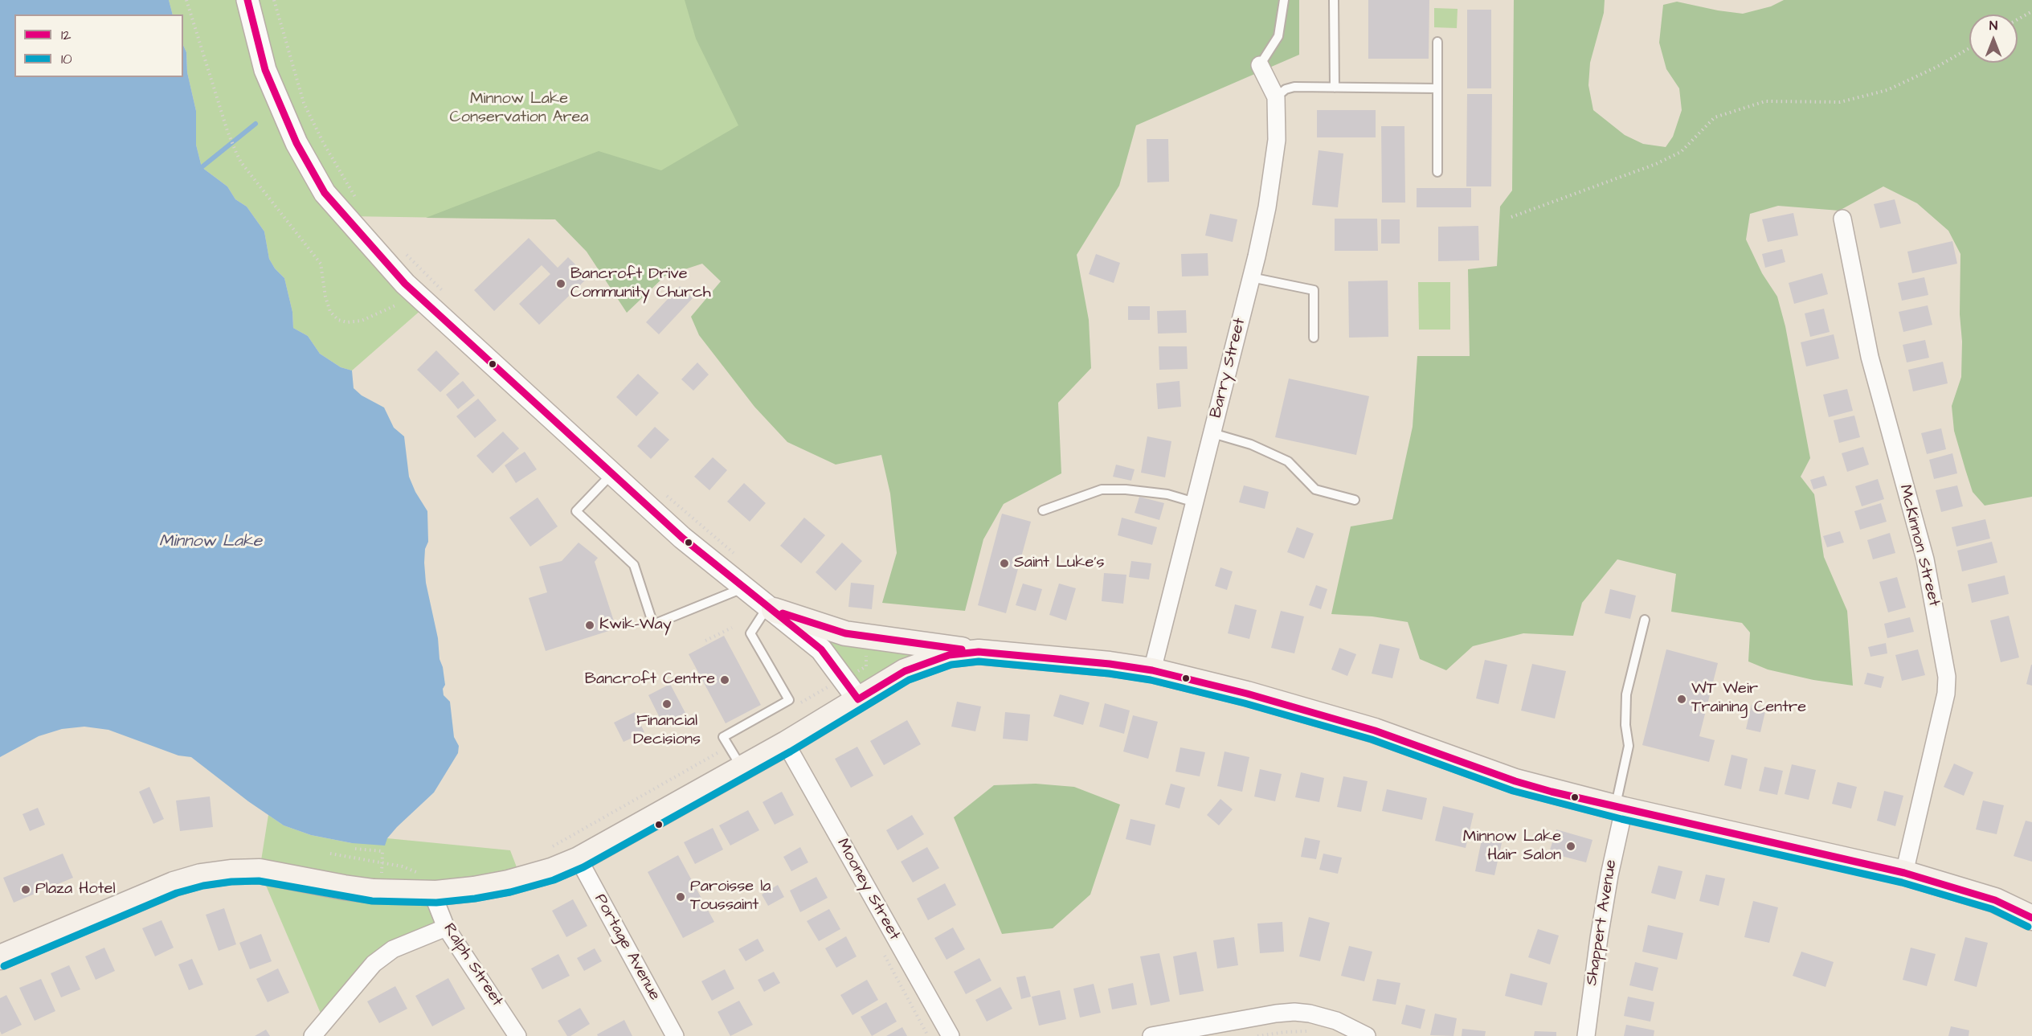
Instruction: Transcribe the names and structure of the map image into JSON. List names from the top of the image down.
{
  "streets": {
    "street": [
      "Barry Street",
      "McKinnon Street",
      "Mooney Street",
      "Shappert Avenue",
      "Portage Avenue",
      "Ralph Street"
    ]
  },
  "water": ["Minnow Lake"],
  "parks": ["Minnow Lake Conservation Area"],
  "places": [
    "Bancroft Drive Community Church",
    "Saint Luke's",
    "Kwik-Way",
    "Bancroft Centre",
    "WT Weir Training Centre",
    "Financial Decisions",
    "Minnow Lake Hair Salon",
    "Plaza Hotel",
    "Paroisse la Toussaint"
  ],
  "lines": ["transit line 12", "transit line 10"],
  "legend": ["12", "10"],
  "north": "top"
}
